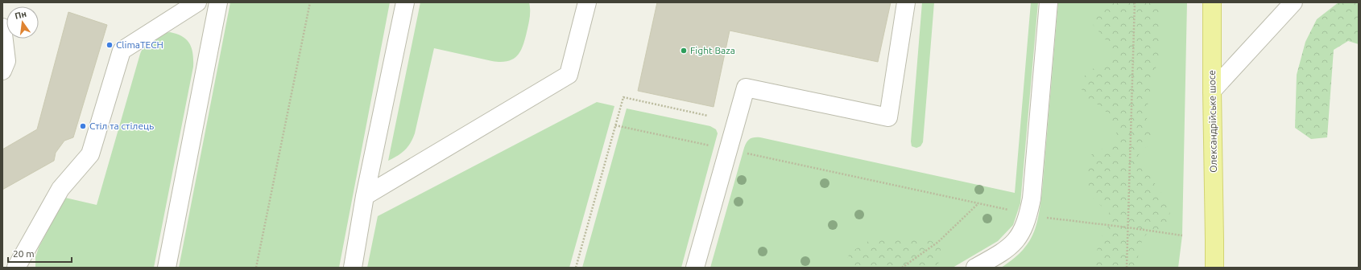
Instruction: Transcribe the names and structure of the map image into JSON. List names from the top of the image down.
{
  "streets": {
    "main road": ["Олександрійське шосе"]
  },
  "places": ["ClimaTECH", "Fight Baza", "Стіл та стілець"],
  "scale_bar": "20 m",
  "north": "top"
}
